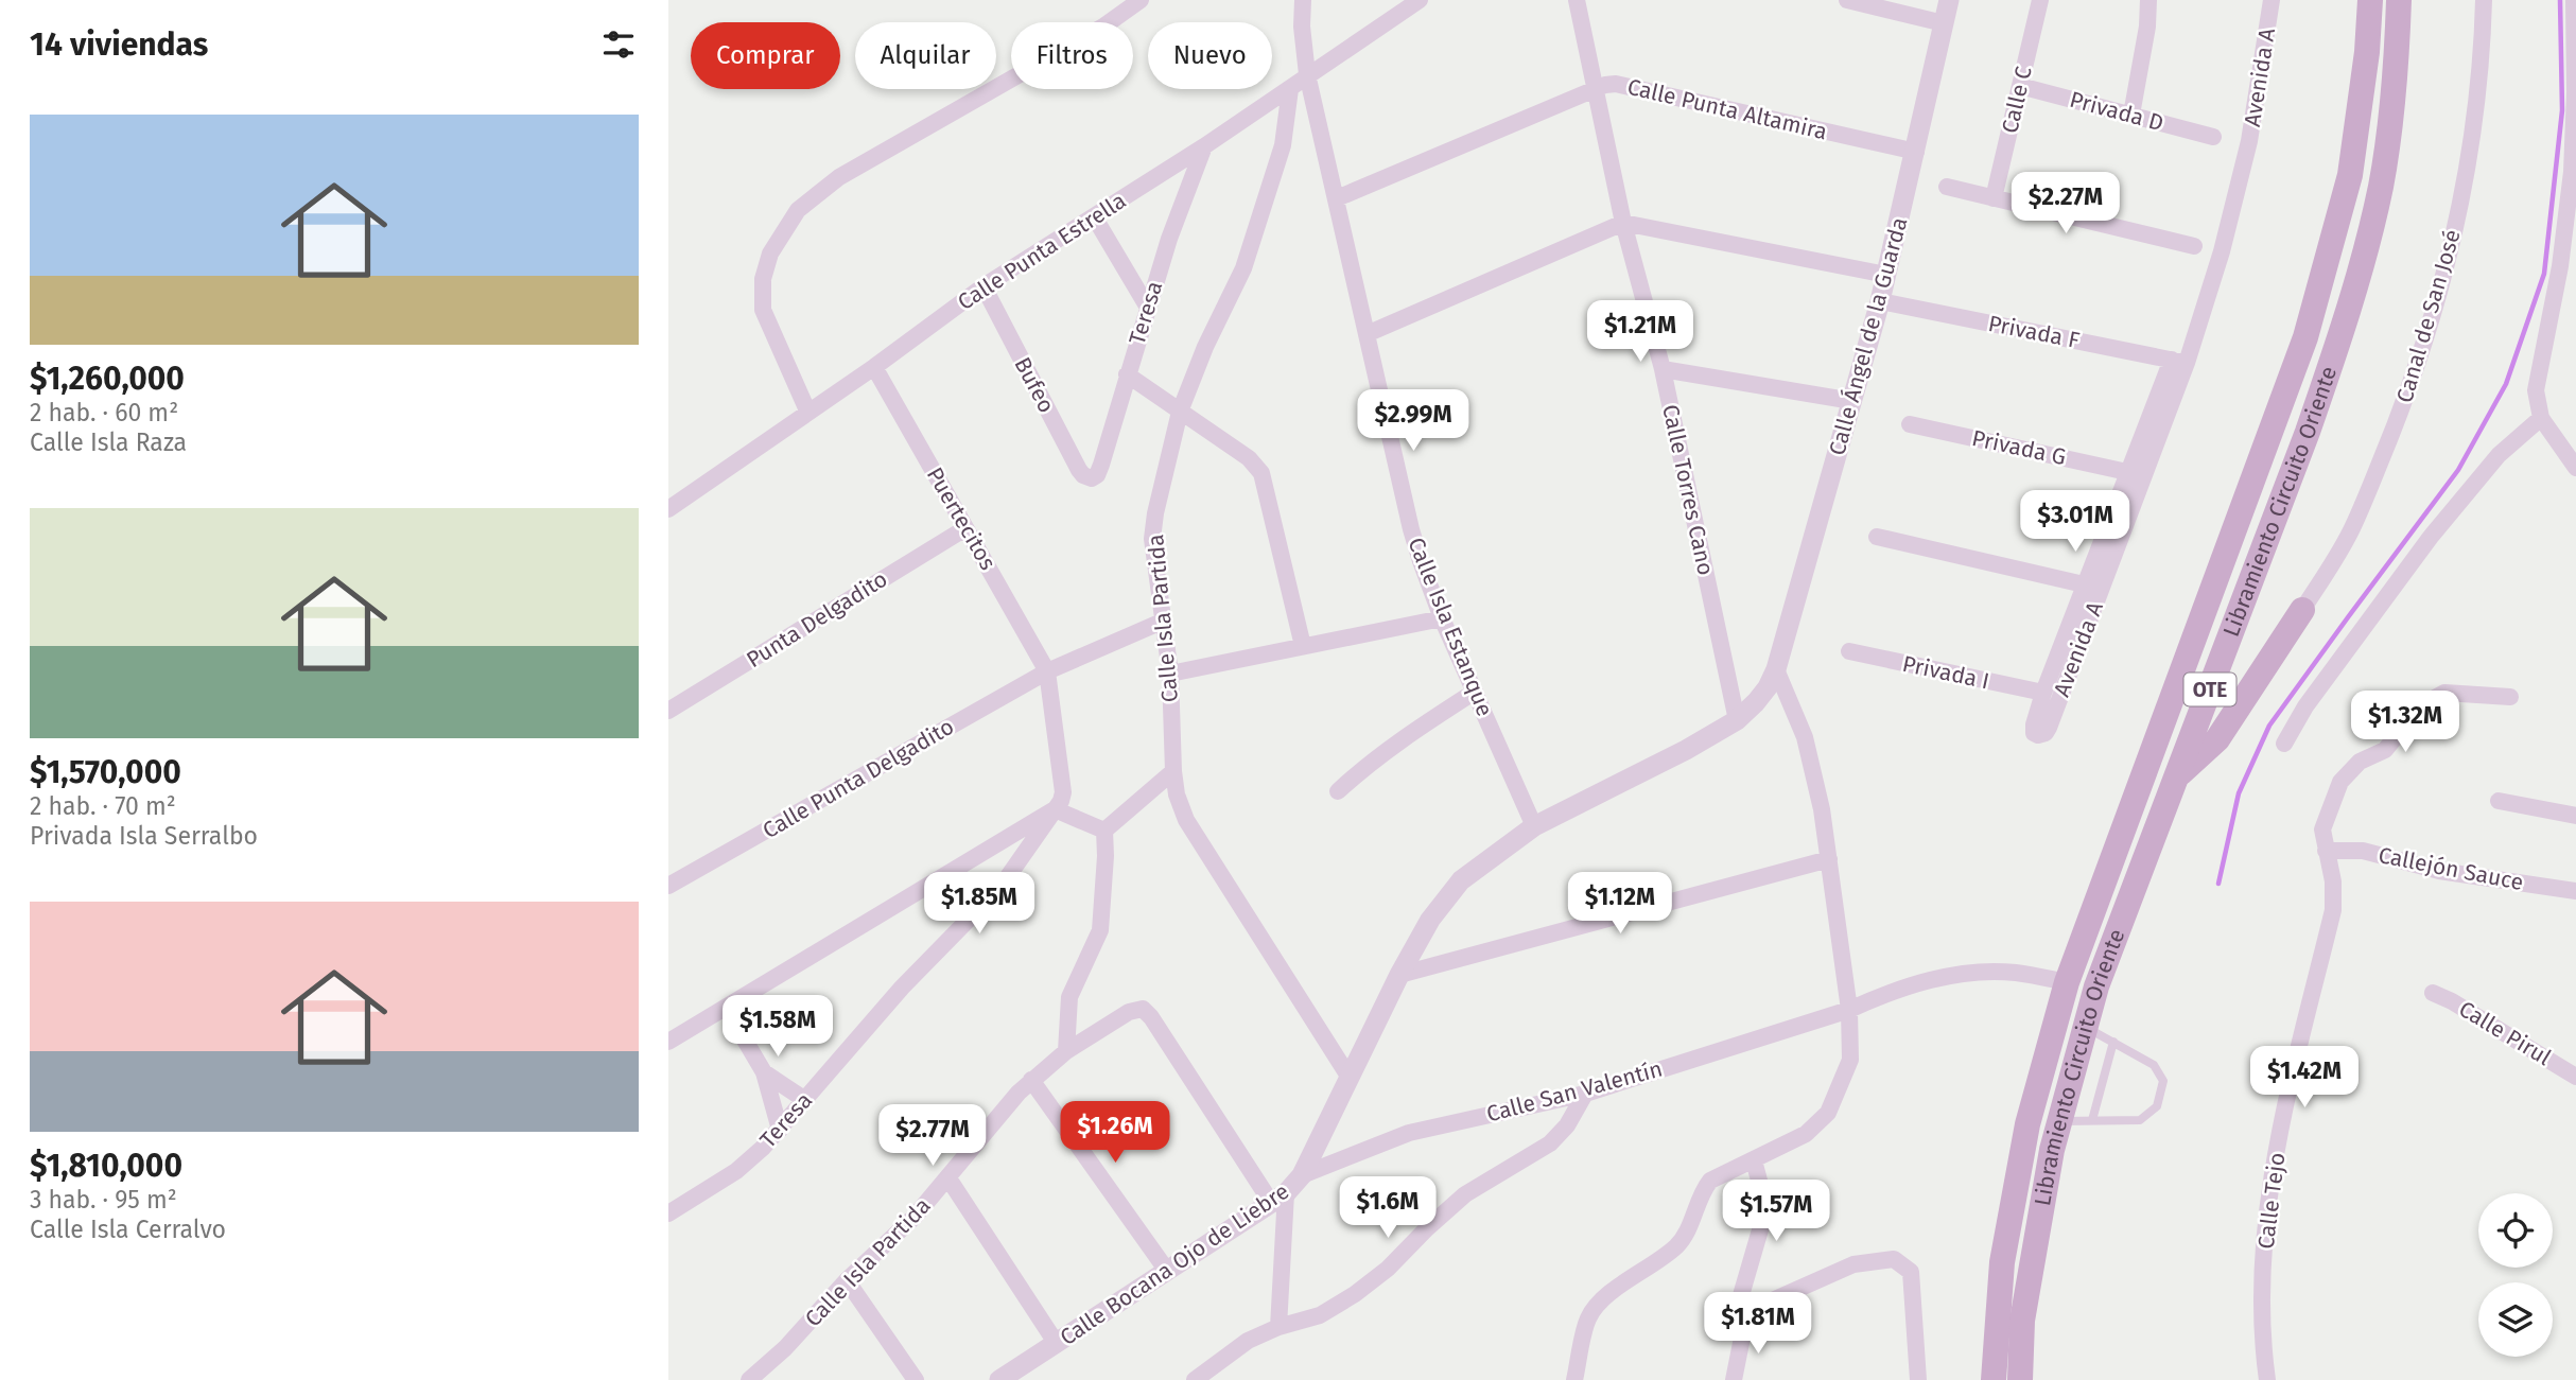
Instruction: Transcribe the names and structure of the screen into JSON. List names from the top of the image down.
{
  "streets": {
    "main road": ["Libramiento Circuito Oriente", "OTE"],
    "street": [
      "Avenida A",
      "Calle C",
      "Calle Punta Altamira",
      "Privada D",
      "Calle Punta Estrella",
      "Teresa",
      "Canal de San José",
      "Privada F",
      "Calle Ángel de la Guarda",
      "Bufeo",
      "Privada G",
      "Calle Torres Cano",
      "Puertecitos",
      "Calle Isla Partida",
      "Punta Delgadito",
      "Calle Isla Estanque",
      "Privada I",
      "Calle Punta Delgadito",
      "Callejón Sauce",
      "Calle Pirul",
      "Calle San Valentín",
      "Calle Tejo",
      "Calle Bocana Ojo de Liebre"
    ]
  },
  "crossings": [
    ["Avenida A", "Privada F"],
    ["Avenida A", "Privada G"],
    ["Avenida A", "Privada I"],
    ["Calle C", "Privada D"],
    ["Calle Punta Altamira", "Calle Ángel de la Guarda"],
    ["Calle Punta Altamira", "Calle Torres Cano"],
    ["Calle Punta Altamira", "Calle Isla Estanque"],
    ["Calle Punta Estrella", "Teresa"],
    ["Calle Punta Estrella", "Bufeo"],
    ["Calle Punta Estrella", "Puertecitos"],
    ["Calle Punta Estrella", "Calle Isla Partida"],
    ["Calle Punta Estrella", "Calle Isla Estanque"],
    ["Teresa", "Bufeo"],
    ["Teresa", "Puertecitos"],
    ["Teresa", "Calle Punta Delgadito"],
    ["Privada F", "Calle Ángel de la Guarda"],
    ["Calle Ángel de la Guarda", "Calle Bocana Ojo de Liebre"],
    ["Calle Torres Cano", "Calle Bocana Ojo de Liebre"],
    ["Libramiento Circuito Oriente", "Calle San Valentín"],
    ["Puertecitos", "Punta Delgadito"],
    ["Puertecitos", "Calle Punta Delgadito"],
    ["Calle Isla Partida", "Calle Bocana Ojo de Liebre"],
    ["Calle Isla Estanque", "Calle Bocana Ojo de Liebre"],
    ["Callejón Sauce", "Calle Tejo"],
    ["Calle San Valentín", "Calle Bocana Ojo de Liebre"]
  ],
  "page": {
    "heading": "14 viviendas",
    "chip": [
      "Comprar",
      "Alquilar",
      "Filtros",
      "Nuevo"
    ],
    "list": [
      {
        "name": "$1,260,000",
        "note": "2 hab. · 60 m² · Calle Isla Raza"
      },
      {
        "name": "$1,570,000",
        "note": "2 hab. · 70 m² · Privada Isla Serralbo"
      },
      {
        "name": "$1,810,000",
        "note": "3 hab. · 95 m² · Calle Isla Cerralvo"
      }
    ],
    "price": [
      "$2.27M",
      "$1.21M",
      "$2.99M",
      "$3.01M",
      "$1.32M",
      "$1.85M",
      "$1.12M",
      "$1.58M",
      "$1.42M",
      "$1.26M",
      "$2.77M",
      "$1.6M",
      "$1.57M",
      "$1.81M"
    ]
  }
}
